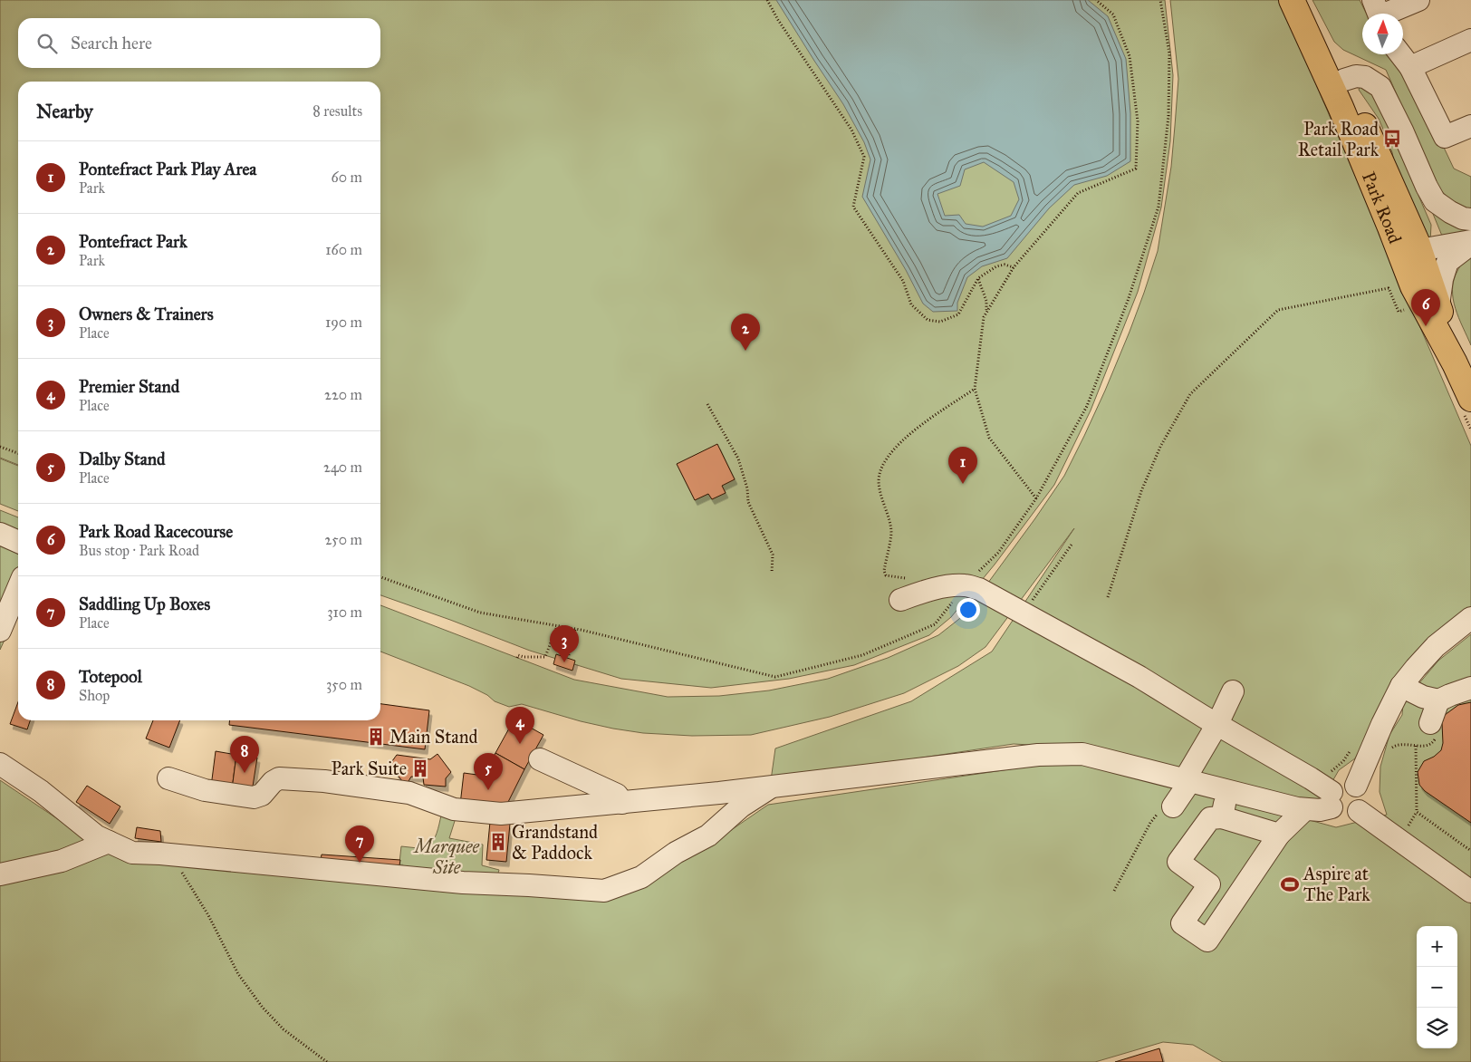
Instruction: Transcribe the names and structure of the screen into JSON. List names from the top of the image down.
{
  "streets": {
    "main road": ["Park Road"]
  },
  "parks": ["Marquee Site"],
  "places": {
    "bus stop": ["Park Road Retail Park"],
    "building": ["Main Stand", "Park Suite", "Grandstand & Paddock"],
    "sports": ["Aspire at The Park"]
  },
  "north": "top",
  "page": {
    "search": "Search here",
    "heading": ["Nearby", "8 results"],
    "list": [
      {
        "mark": "1",
        "name": "Pontefract Park Play Area",
        "note": "Park",
        "value": "60 m"
      },
      {
        "mark": "2",
        "name": "Pontefract Park",
        "note": "Park",
        "value": "160 m"
      },
      {
        "mark": "3",
        "name": "Owners & Trainers",
        "note": "Place",
        "value": "190 m"
      },
      {
        "mark": "4",
        "name": "Premier Stand",
        "note": "Place",
        "value": "220 m"
      },
      {
        "mark": "5",
        "name": "Dalby Stand",
        "note": "Place",
        "value": "240 m"
      },
      {
        "mark": "6",
        "name": "Park Road Racecourse",
        "note": "Bus stop · Park Road",
        "value": "250 m"
      },
      {
        "mark": "7",
        "name": "Saddling Up Boxes",
        "note": "Place",
        "value": "310 m"
      },
      {
        "mark": "8",
        "name": "Totepool",
        "note": "Shop",
        "value": "350 m"
      }
    ],
    "pins": [
      "6",
      "2",
      "1",
      "3",
      "4",
      "8",
      "5",
      "7"
    ],
    "map_buttons": ["+", "−"]
  }
}
